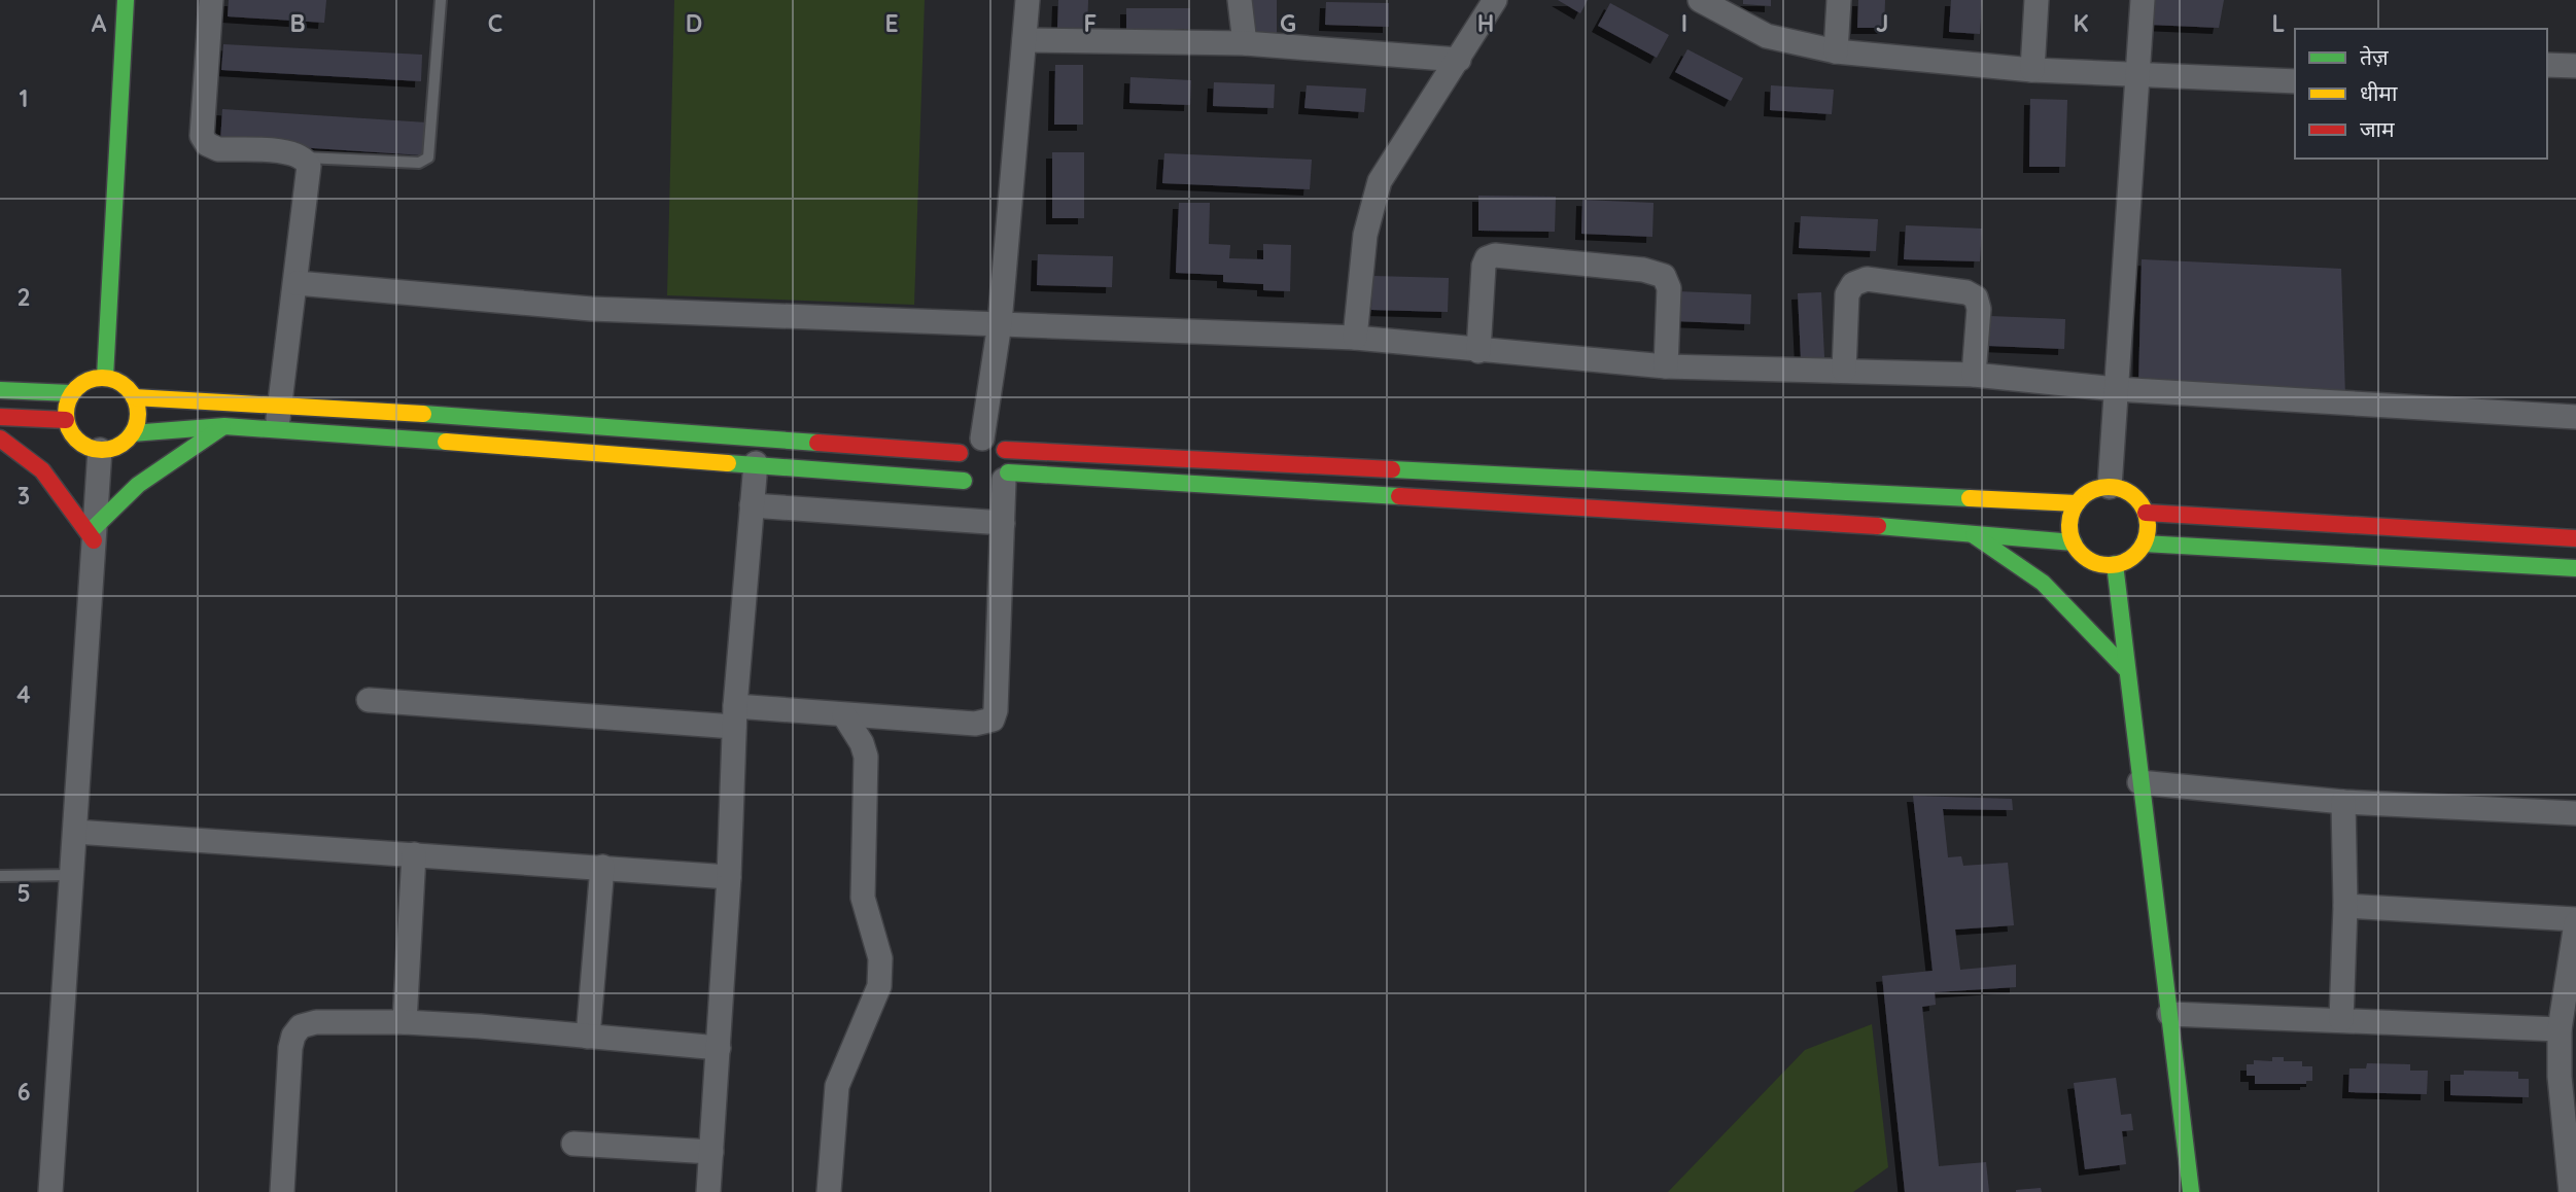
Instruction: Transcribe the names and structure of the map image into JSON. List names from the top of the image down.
{
  "legend": ["तेज़", "धीमा", "जाम"],
  "grid": {
    "columns": [
      "A",
      "B",
      "C",
      "D",
      "E",
      "F",
      "G",
      "H",
      "I",
      "J",
      "K",
      "L"
    ],
    "rows": [
      "1",
      "2",
      "3",
      "4",
      "5",
      "6"
    ]
  }
}
